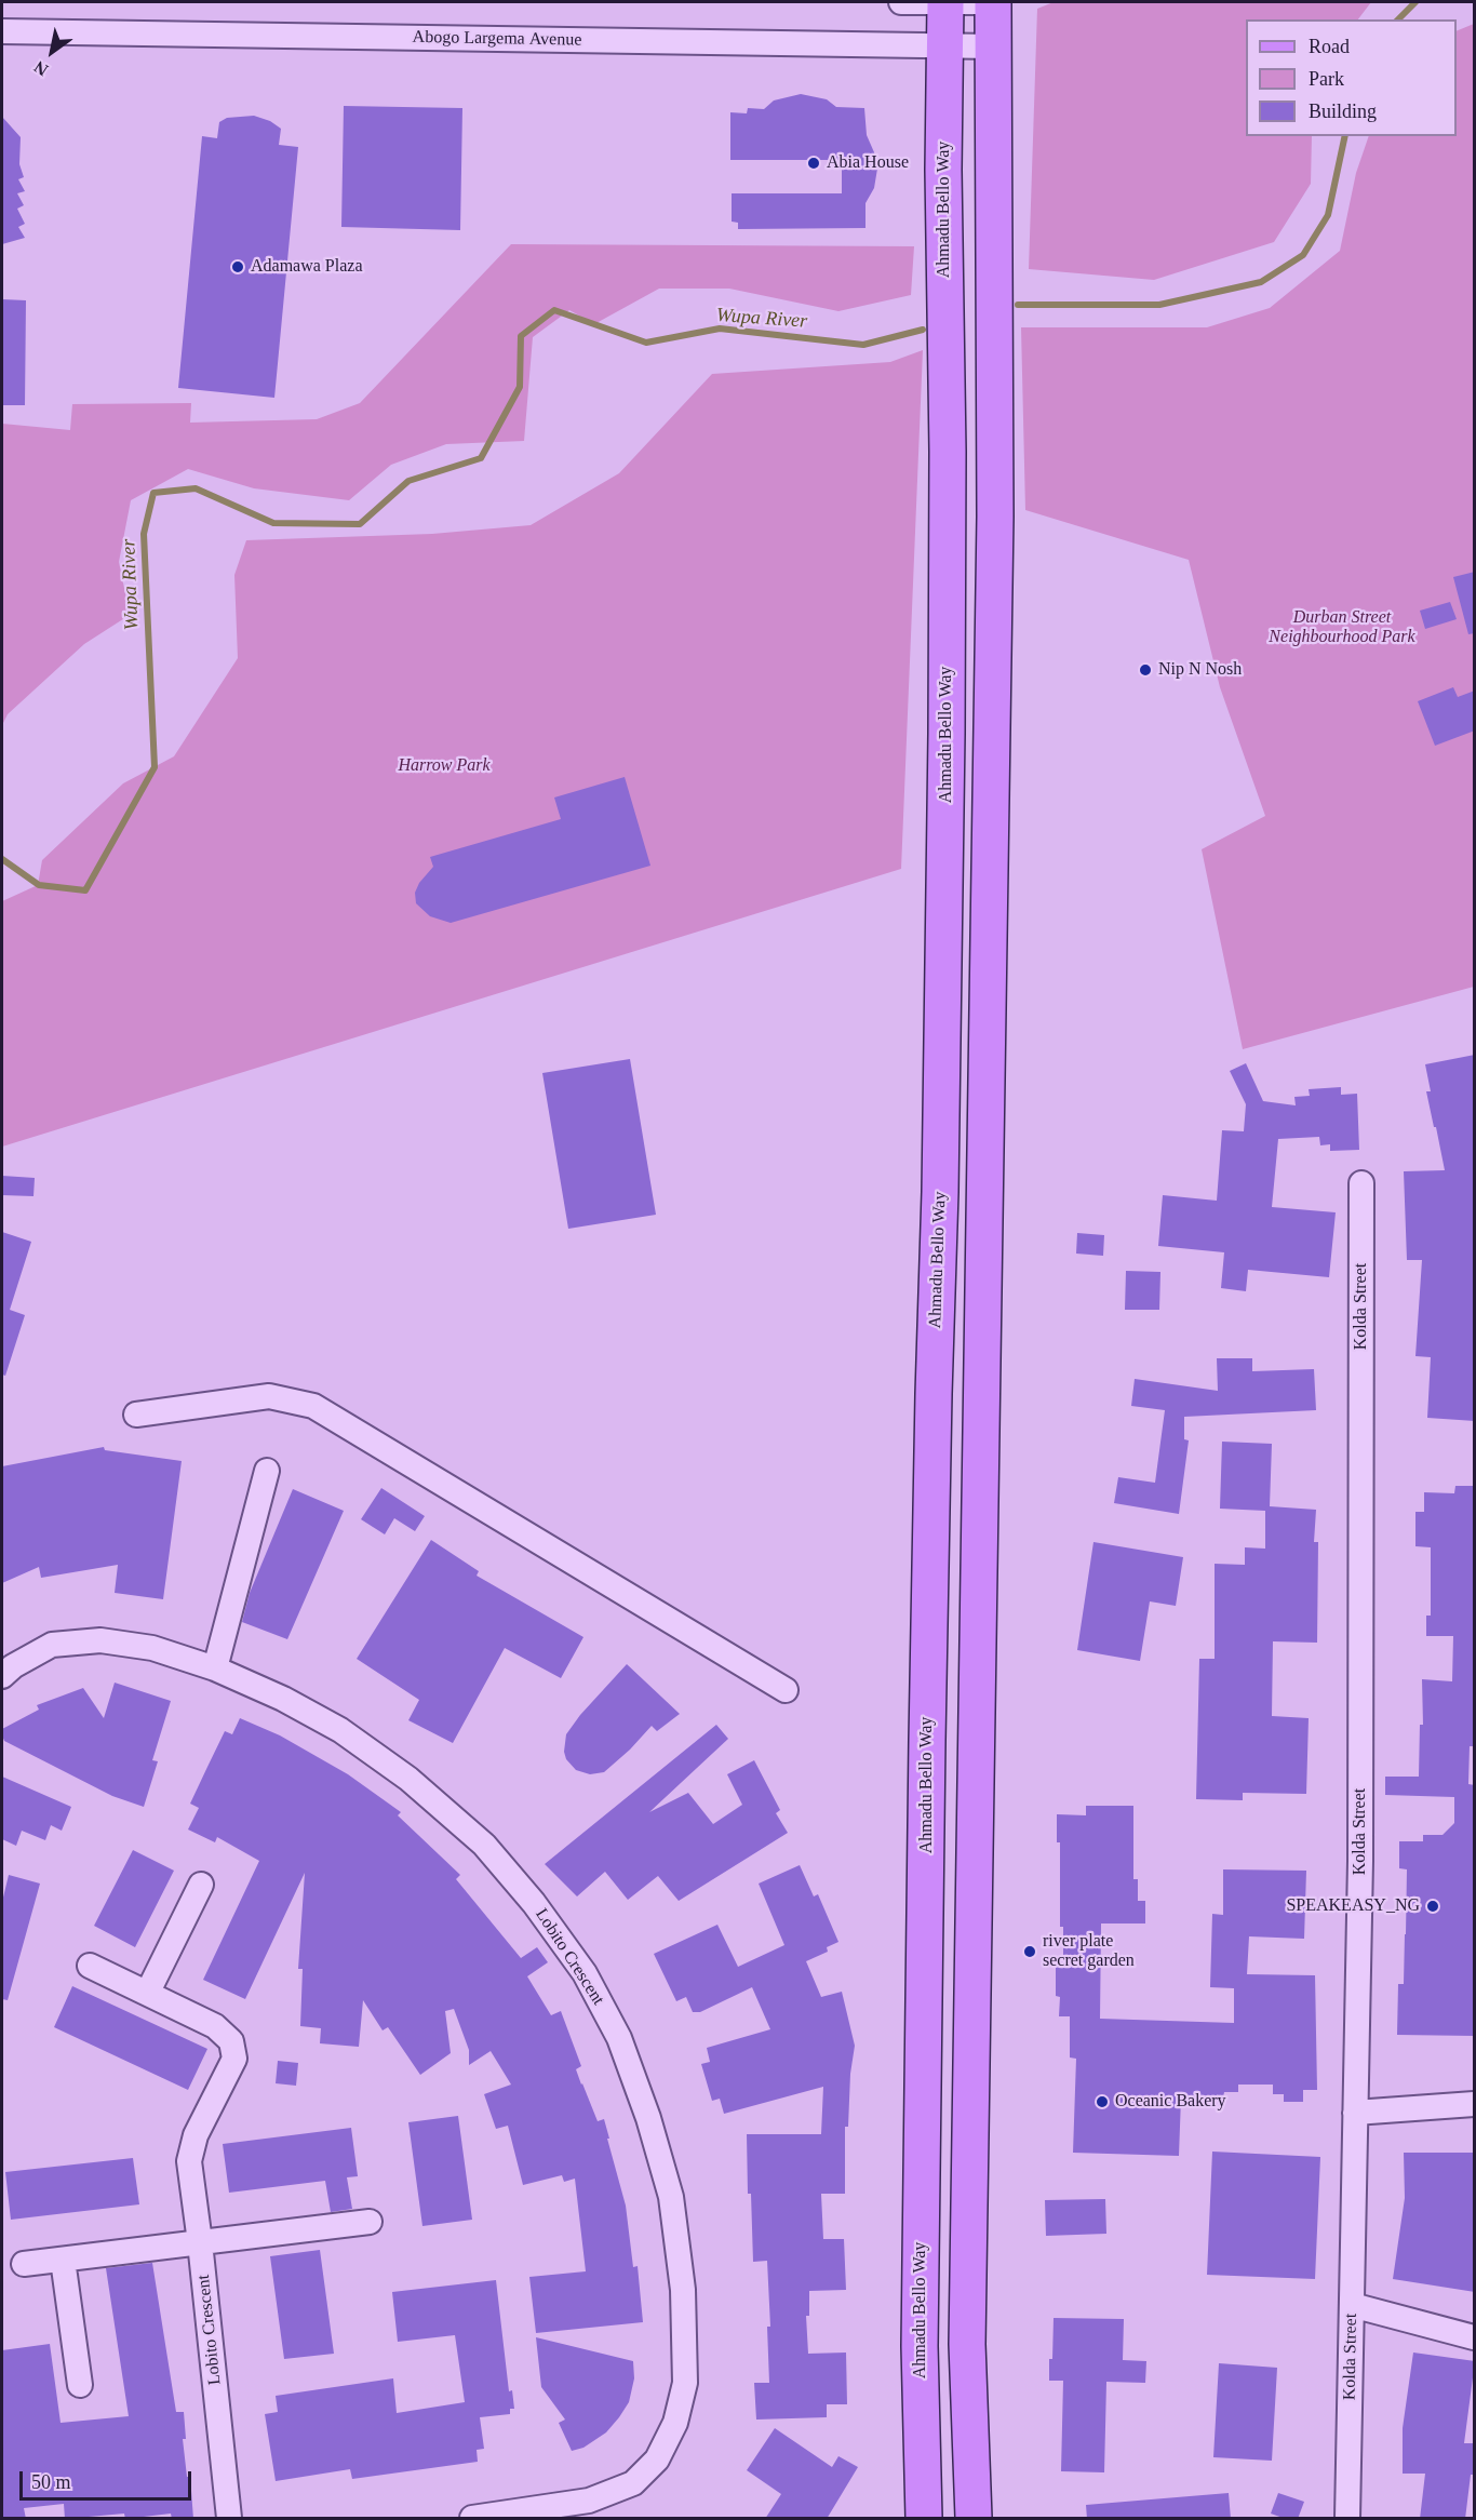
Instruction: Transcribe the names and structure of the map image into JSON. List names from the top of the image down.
{
  "streets": {
    "main road": ["Ahmadu Bello Way"],
    "street": ["Abogo Largema Avenue", "Kolda Street", "Lobito Crescent"]
  },
  "crossings": [
    ["Abogo Largema Avenue", "Ahmadu Bello Way"]
  ],
  "water": ["Wupa River"],
  "parks": ["Durban Street Neighbourhood Park", "Harrow Park"],
  "places": [
    "Abia House",
    "Adamawa Plaza",
    "Nip N Nosh",
    "SPEAKEASY_NG",
    "river plate secret garden",
    "Oceanic Bakery"
  ],
  "legend": ["Road", "Park", "Building"],
  "scale_bar": "50 m",
  "north": "bottom left"
}
